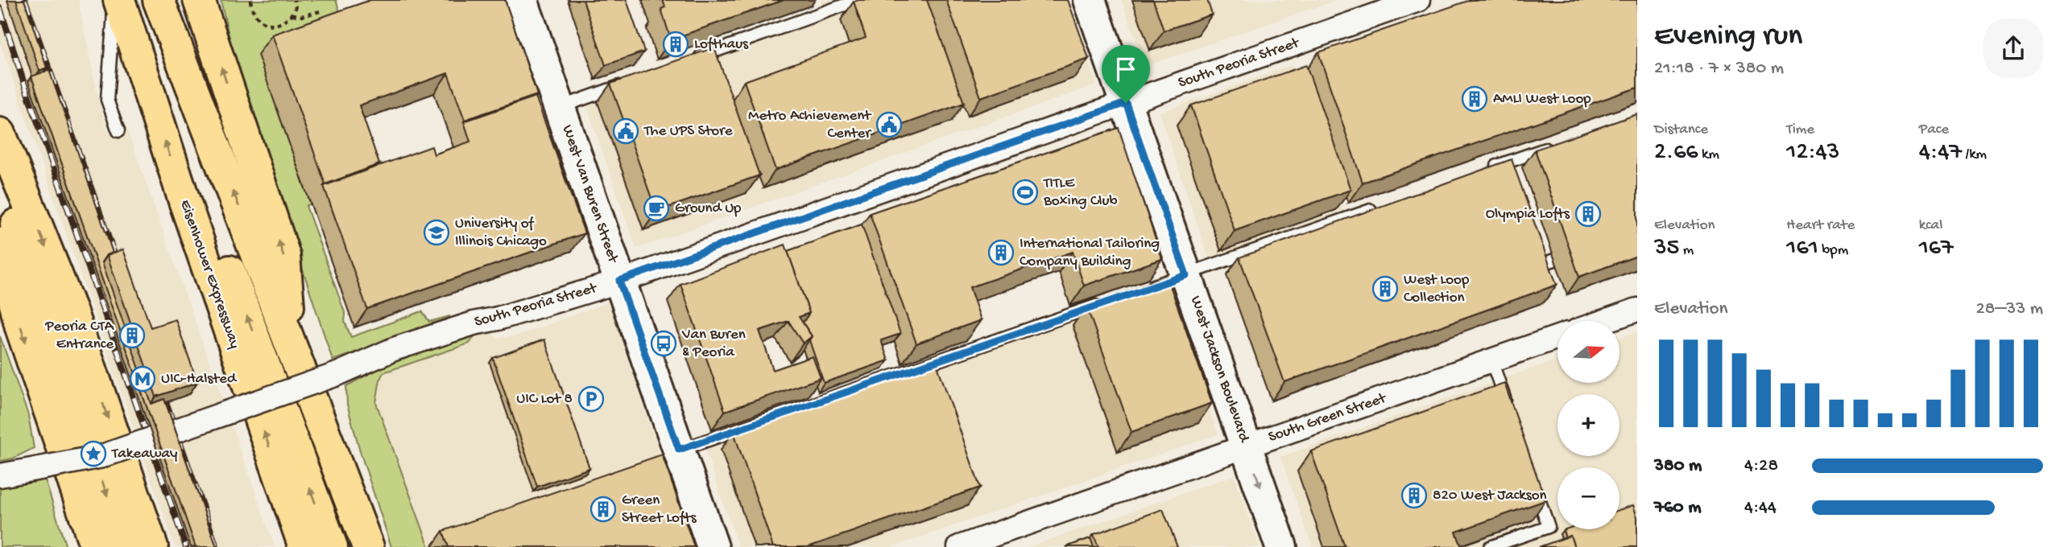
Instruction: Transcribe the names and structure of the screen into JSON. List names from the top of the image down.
{
  "streets": {
    "highway": ["Eisenhower Expressway"],
    "street": [
      "South Peoria Street",
      "West Van Buren Street",
      "West Jackson Boulevard",
      "South Green Street"
    ]
  },
  "crossings": [
    ["South Peoria Street", "West Van Buren Street"],
    ["South Peoria Street", "West Jackson Boulevard"],
    ["West Jackson Boulevard", "South Green Street"]
  ],
  "places": {
    "building": [
      "Lofthaus",
      "AMLI West Loop",
      "Olympia Lofts",
      "International Tailoring Company Building",
      "West Loop Collection",
      "Peoria CTA Entrance",
      "820 West Jackson",
      "Green Street Lofts"
    ],
    "public building": ["Metro Achievement Center", "The UPS Store"],
    "sports": ["TITLE Boxing Club"],
    "cafe": ["Ground Up"],
    "school or university": ["University of Illinois Chicago"],
    "bus stop": ["Van Buren & Peoria"],
    "metro station": ["UIC-Halsted"],
    "parking": ["UIC Lot 8"],
    "place": ["Takeaway"]
  },
  "north": "right",
  "page": {
    "heading": ["Evening run", "21:18 · 7 × 380 m"],
    "stats": [
      ["Distance", "2.66 km"],
      ["Time", "12:43"],
      ["Pace", "4:47 /km"],
      ["Elevation", "35 m"],
      ["Heart rate", "161 bpm"],
      ["kcal", "167"]
    ],
    "chart": ["Elevation", "28–33 m"],
    "map_buttons": ["+", "−"],
    "list": [
      {
        "name": "380 m",
        "note": "4:28"
      },
      {
        "name": "760 m",
        "note": "4:44"
      }
    ]
  }
}
